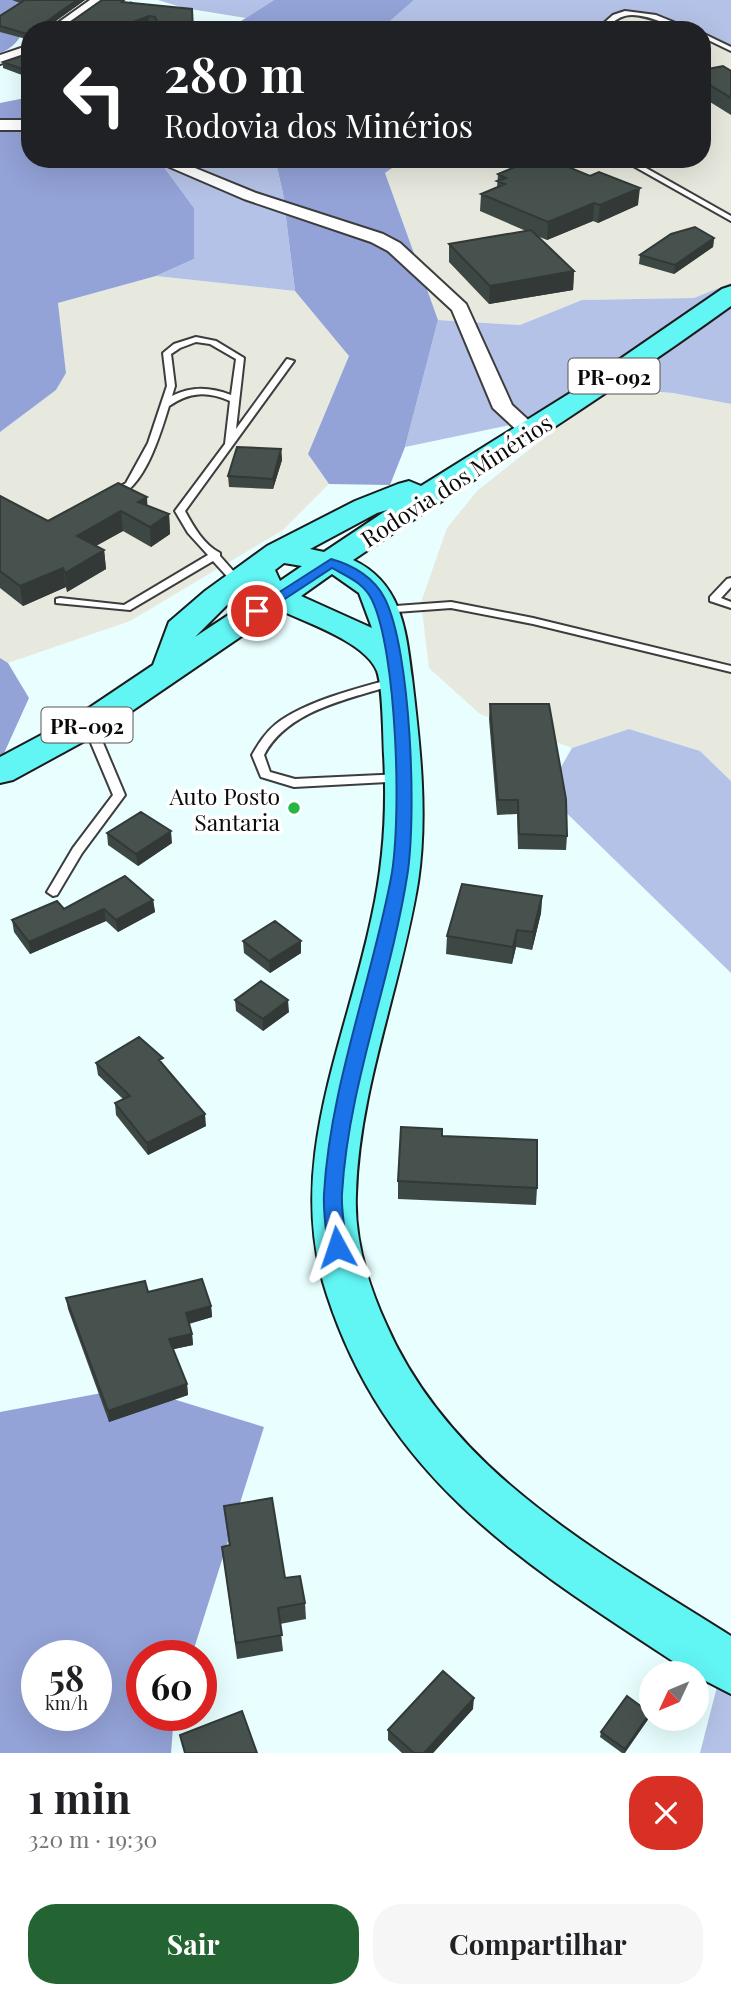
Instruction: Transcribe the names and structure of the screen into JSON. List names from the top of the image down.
{
  "streets": {
    "main road": ["PR-092", "Rodovia dos Minérios"]
  },
  "places": ["Auto Posto Santaria"],
  "north": "bottom left",
  "page": {
    "turn": ["280 m", "Rodovia dos Minérios"],
    "speed": "58 km/h",
    "limit": "60",
    "heading": ["1 min", "320 m · 19:30"],
    "buttons": ["Sair", "Compartilhar"]
  }
}
